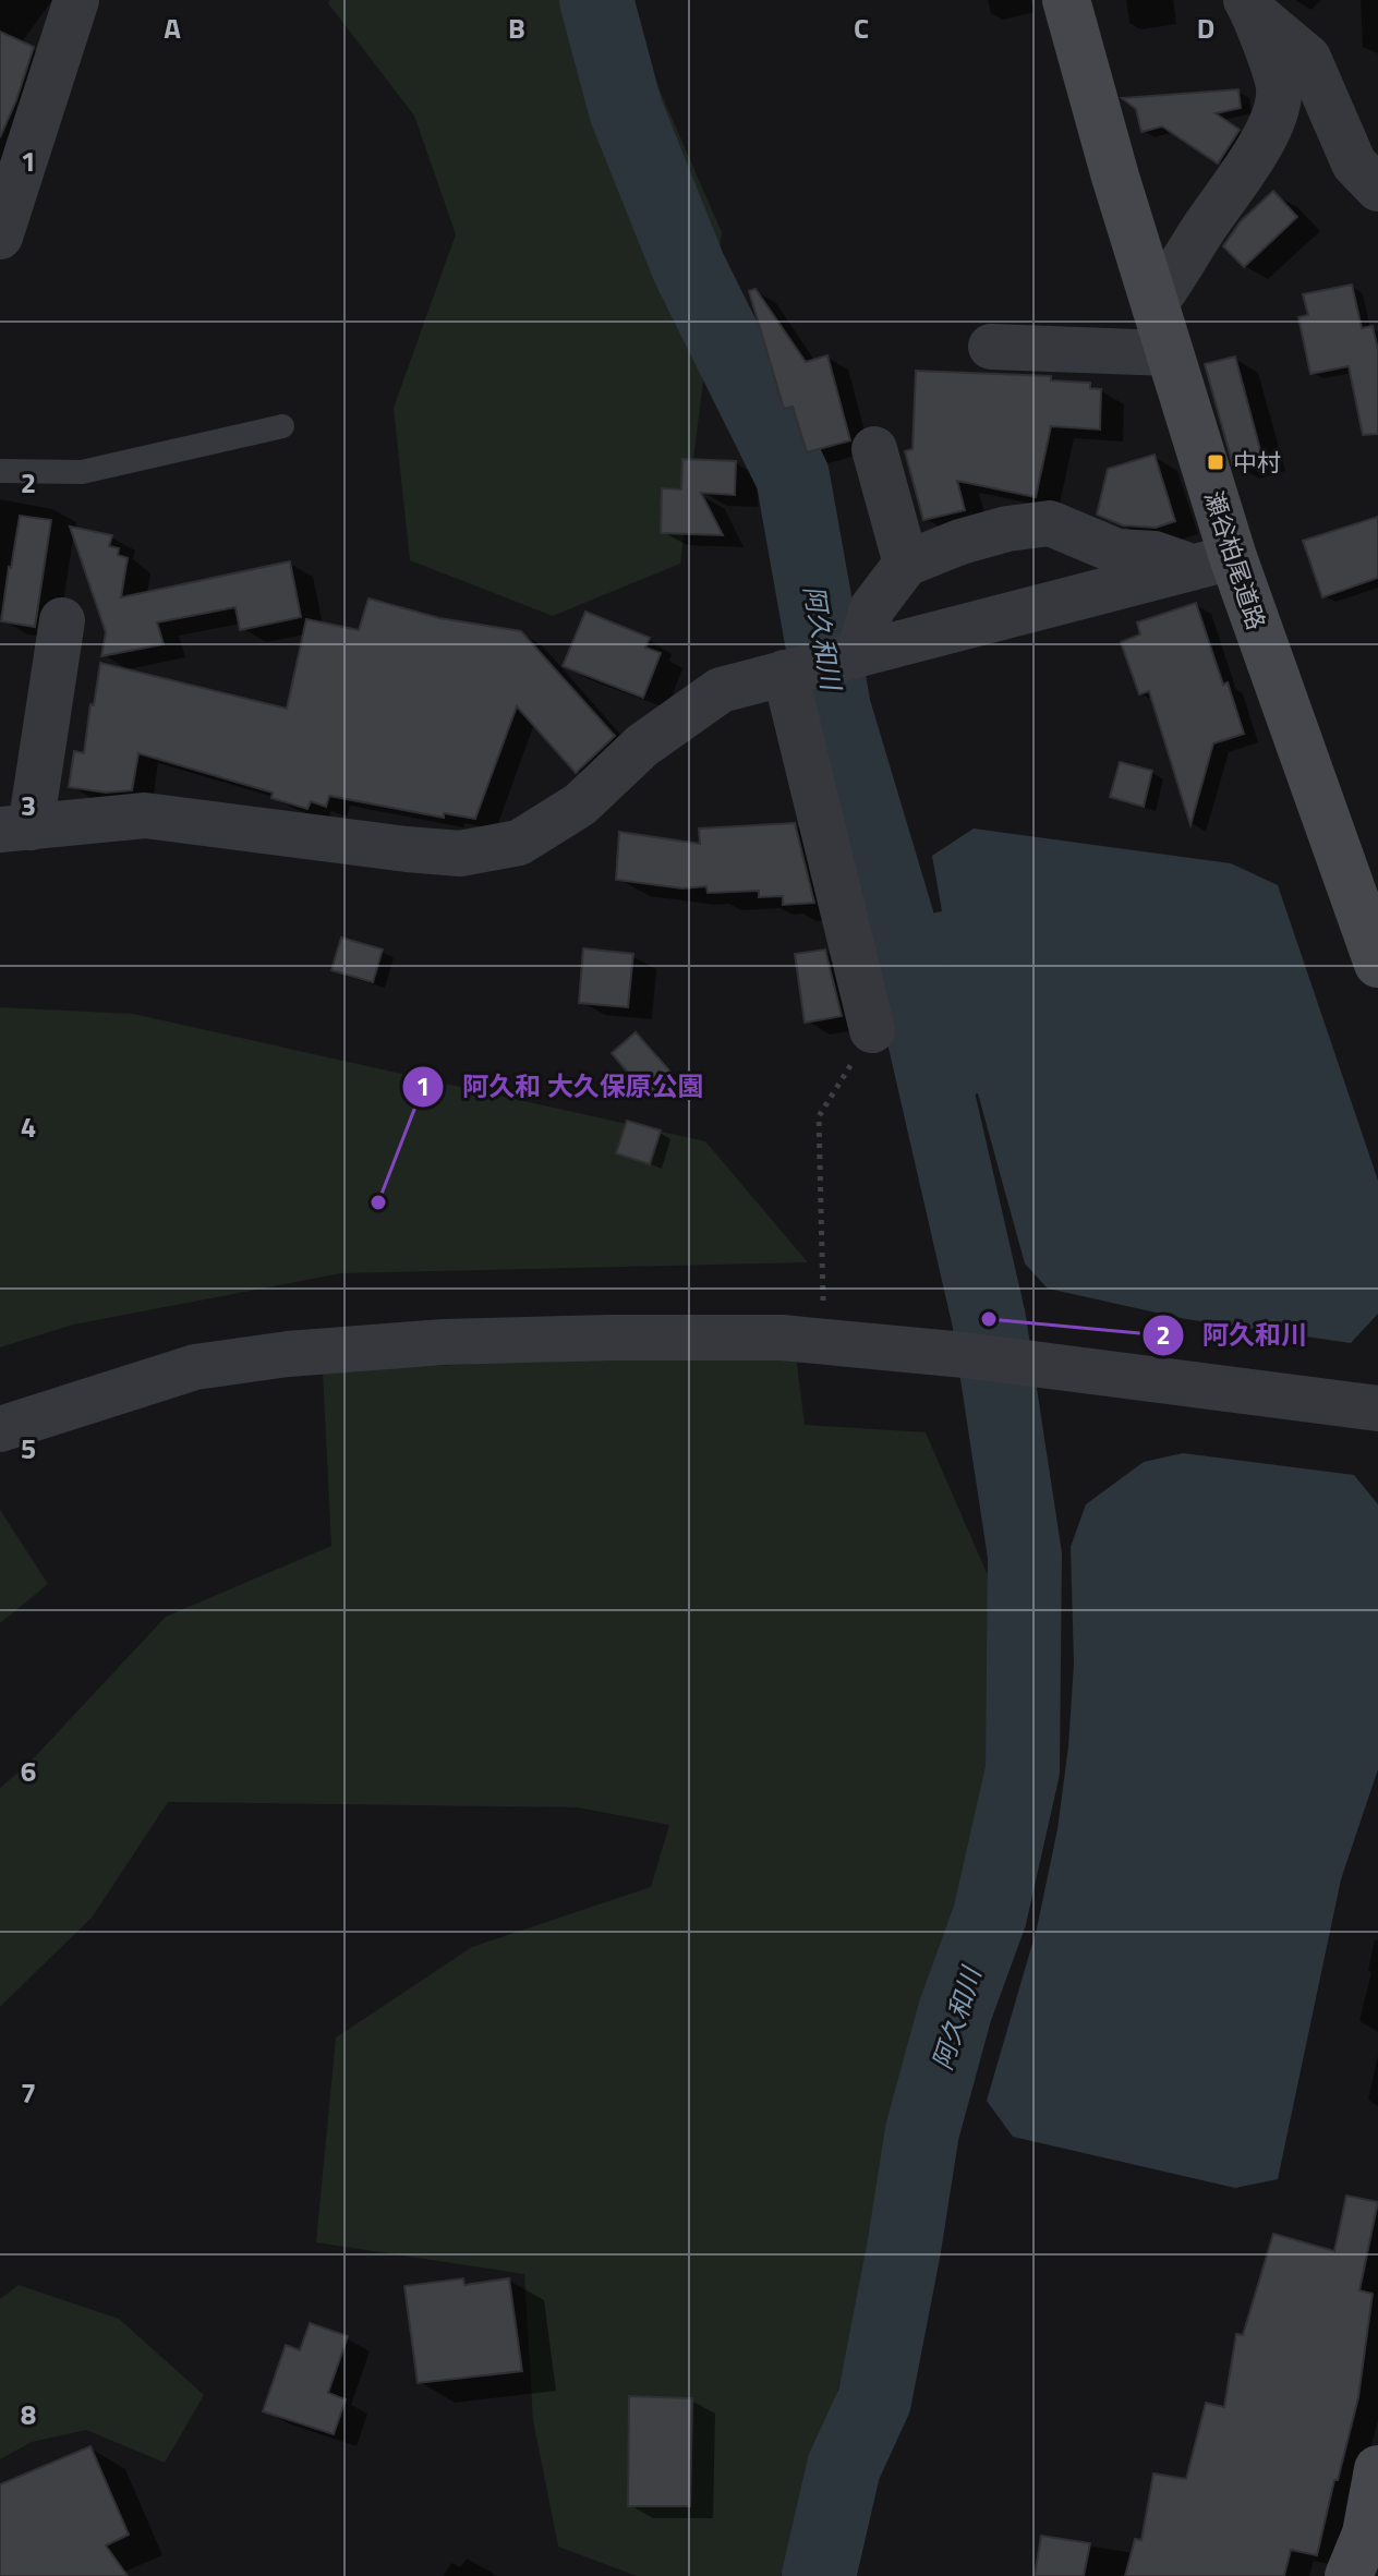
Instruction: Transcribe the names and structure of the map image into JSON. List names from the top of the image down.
{
  "streets": {
    "main road": ["瀬谷柏尾道路"]
  },
  "water": ["阿久和川"],
  "places": {
    "transit": ["中村"],
    "other": ["阿久和 大久保原公園", "阿久和川"]
  },
  "grid": {
    "columns": [
      "A",
      "B",
      "C",
      "D"
    ],
    "rows": [
      "1",
      "2",
      "3",
      "4",
      "5",
      "6",
      "7",
      "8"
    ]
  }
}
